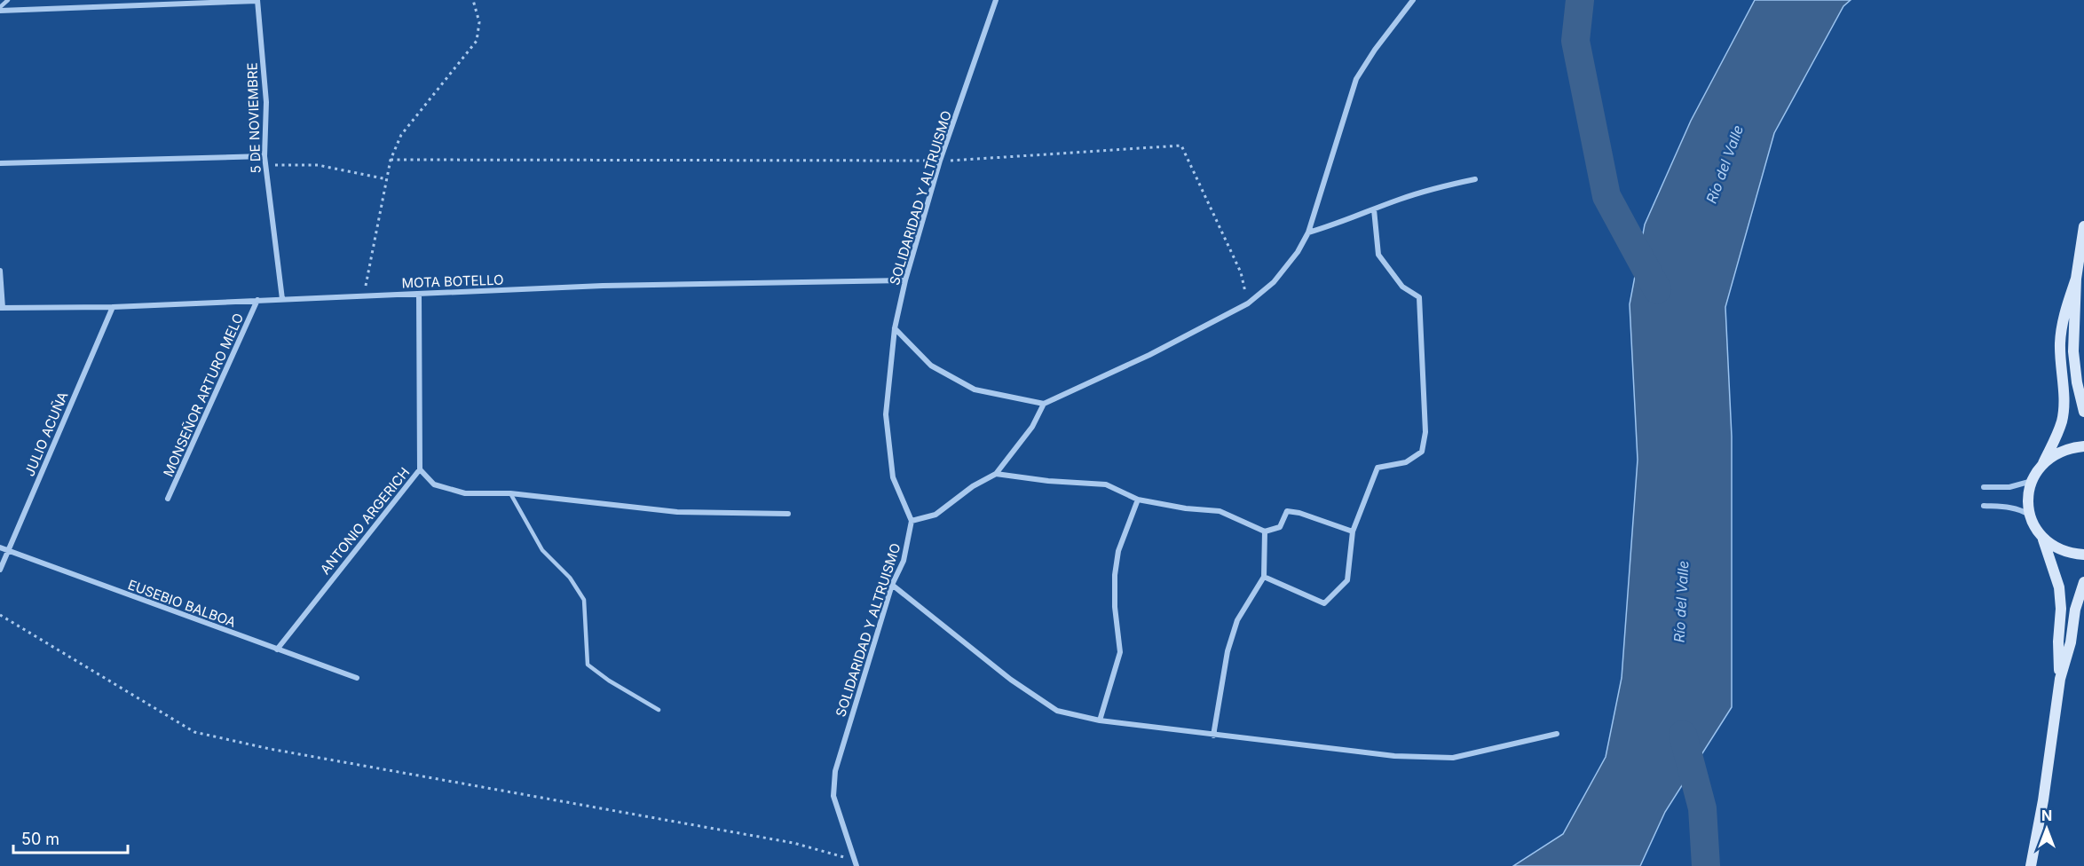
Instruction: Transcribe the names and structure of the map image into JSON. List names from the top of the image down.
{
  "streets": {
    "street": [
      "5 DE NOVIEMBRE",
      "SOLIDARIDAD Y ALTRUISMO",
      "MOTA BOTELLO",
      "MONSEÑOR ARTURO MELO",
      "JULIO ACUÑA",
      "ANTONIO ARGERICH",
      "EUSEBIO BALBOA"
    ]
  },
  "crossings": [
    ["5 DE NOVIEMBRE", "MOTA BOTELLO"],
    ["SOLIDARIDAD Y ALTRUISMO", "MOTA BOTELLO"],
    ["MOTA BOTELLO", "MONSEÑOR ARTURO MELO"],
    ["MOTA BOTELLO", "JULIO ACUÑA"],
    ["MOTA BOTELLO", "ANTONIO ARGERICH"],
    ["JULIO ACUÑA", "EUSEBIO BALBOA"],
    ["ANTONIO ARGERICH", "EUSEBIO BALBOA"]
  ],
  "water": ["Río del Valle"],
  "scale_bar": "50 m",
  "north": "top"
}
